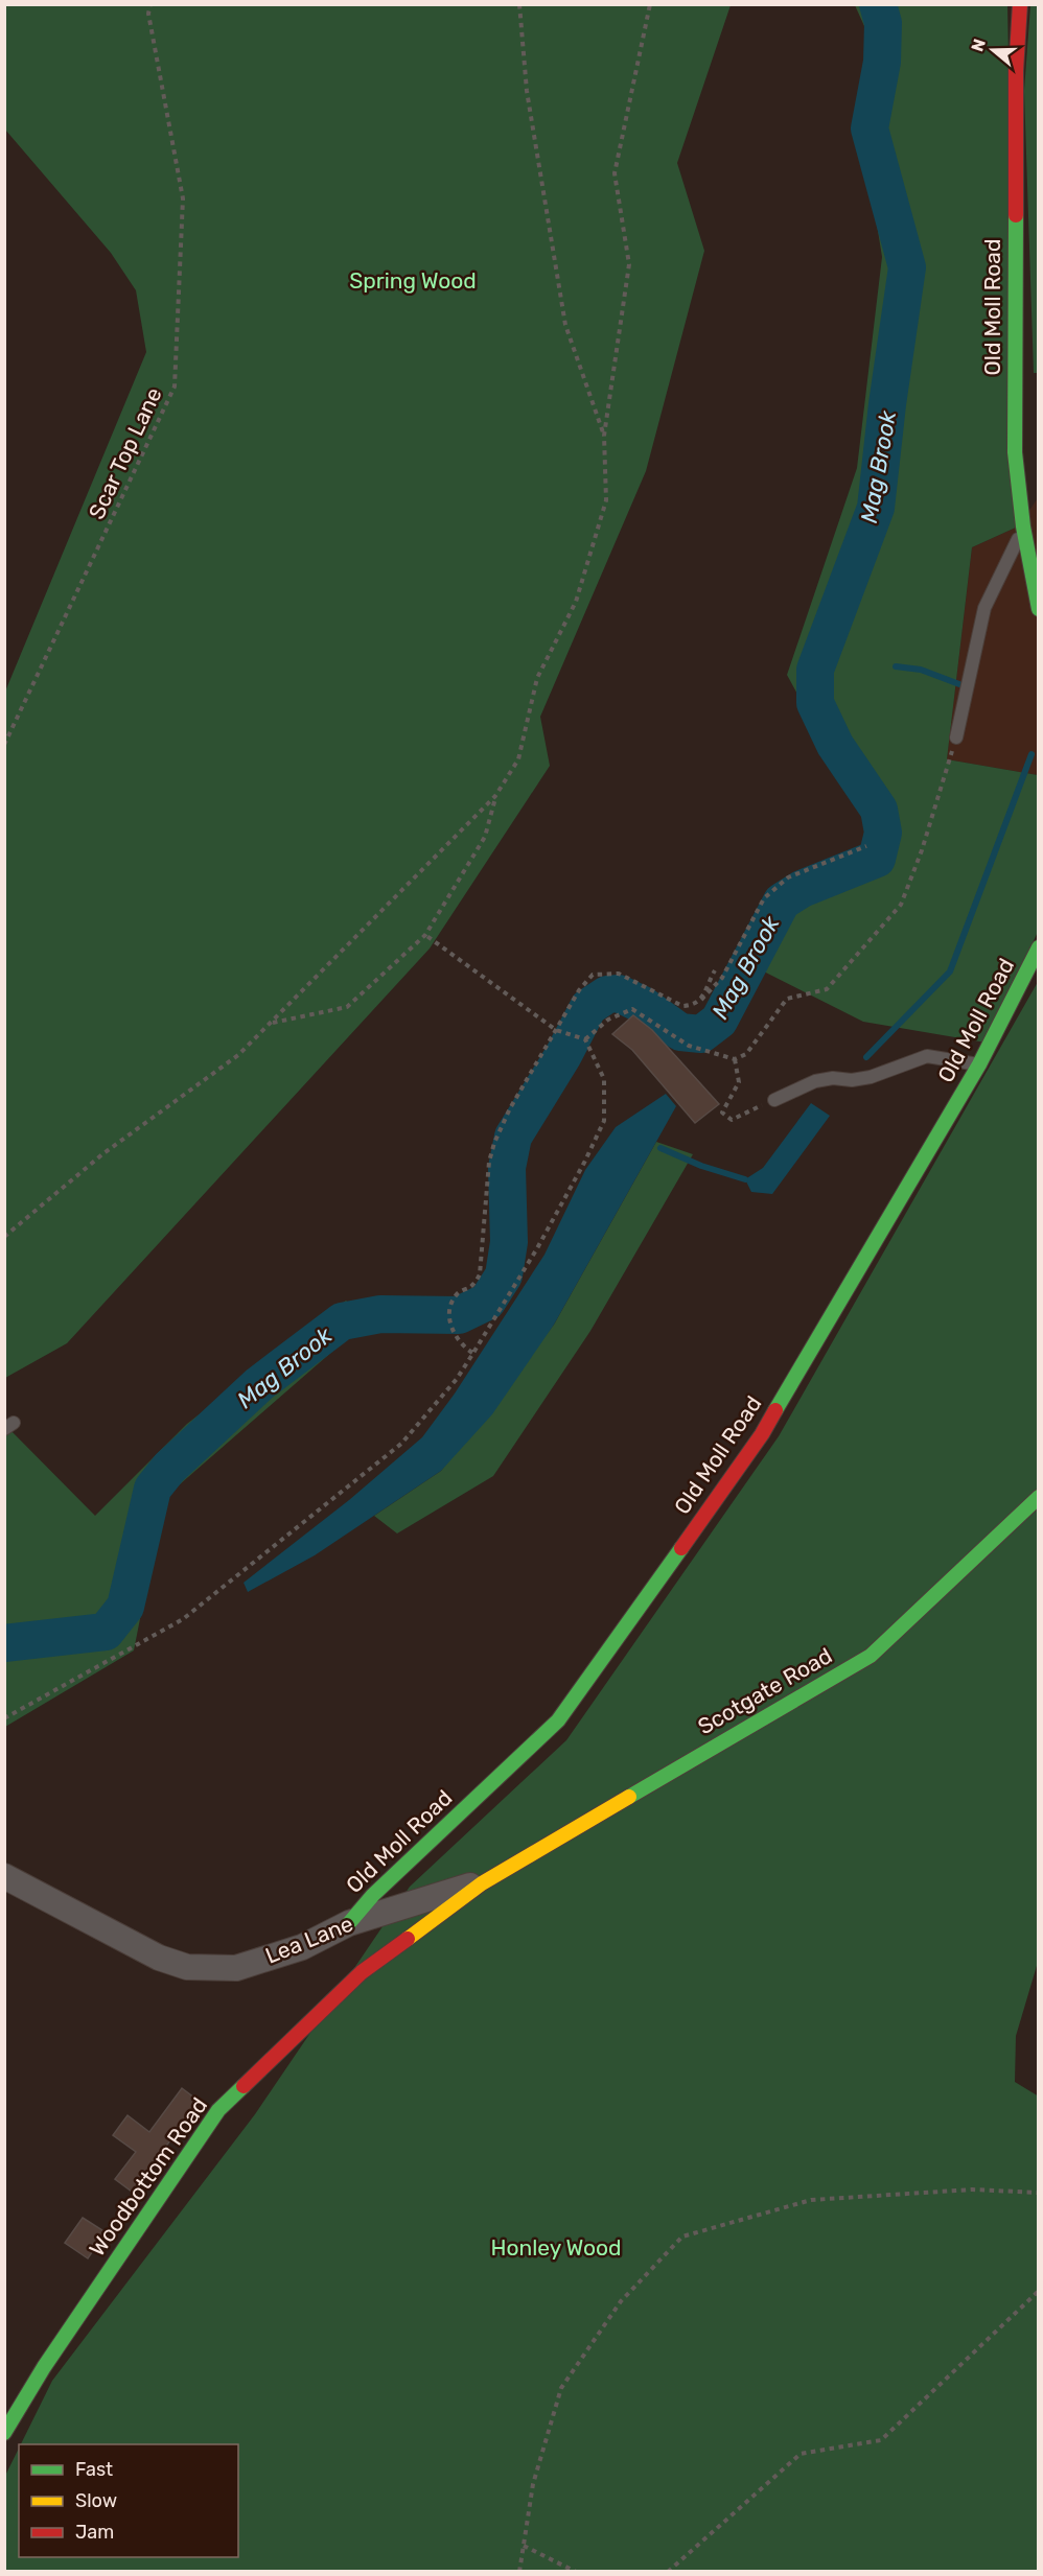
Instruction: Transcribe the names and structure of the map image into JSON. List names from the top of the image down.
{
  "streets": {
    "street": [
      "Old Moll Road",
      "Scotgate Road",
      "Lea Lane",
      "Woodbottom Road"
    ],
    "path": ["Scar Top Lane"]
  },
  "crossings": [
    ["Old Moll Road", "Lea Lane"],
    ["Scotgate Road", "Lea Lane"],
    ["Scotgate Road", "Woodbottom Road"],
    ["Lea Lane", "Woodbottom Road"]
  ],
  "water": ["Mag Brook"],
  "parks": ["Spring Wood", "Honley Wood"],
  "legend": ["Fast", "Slow", "Jam"],
  "north": "left"
}
